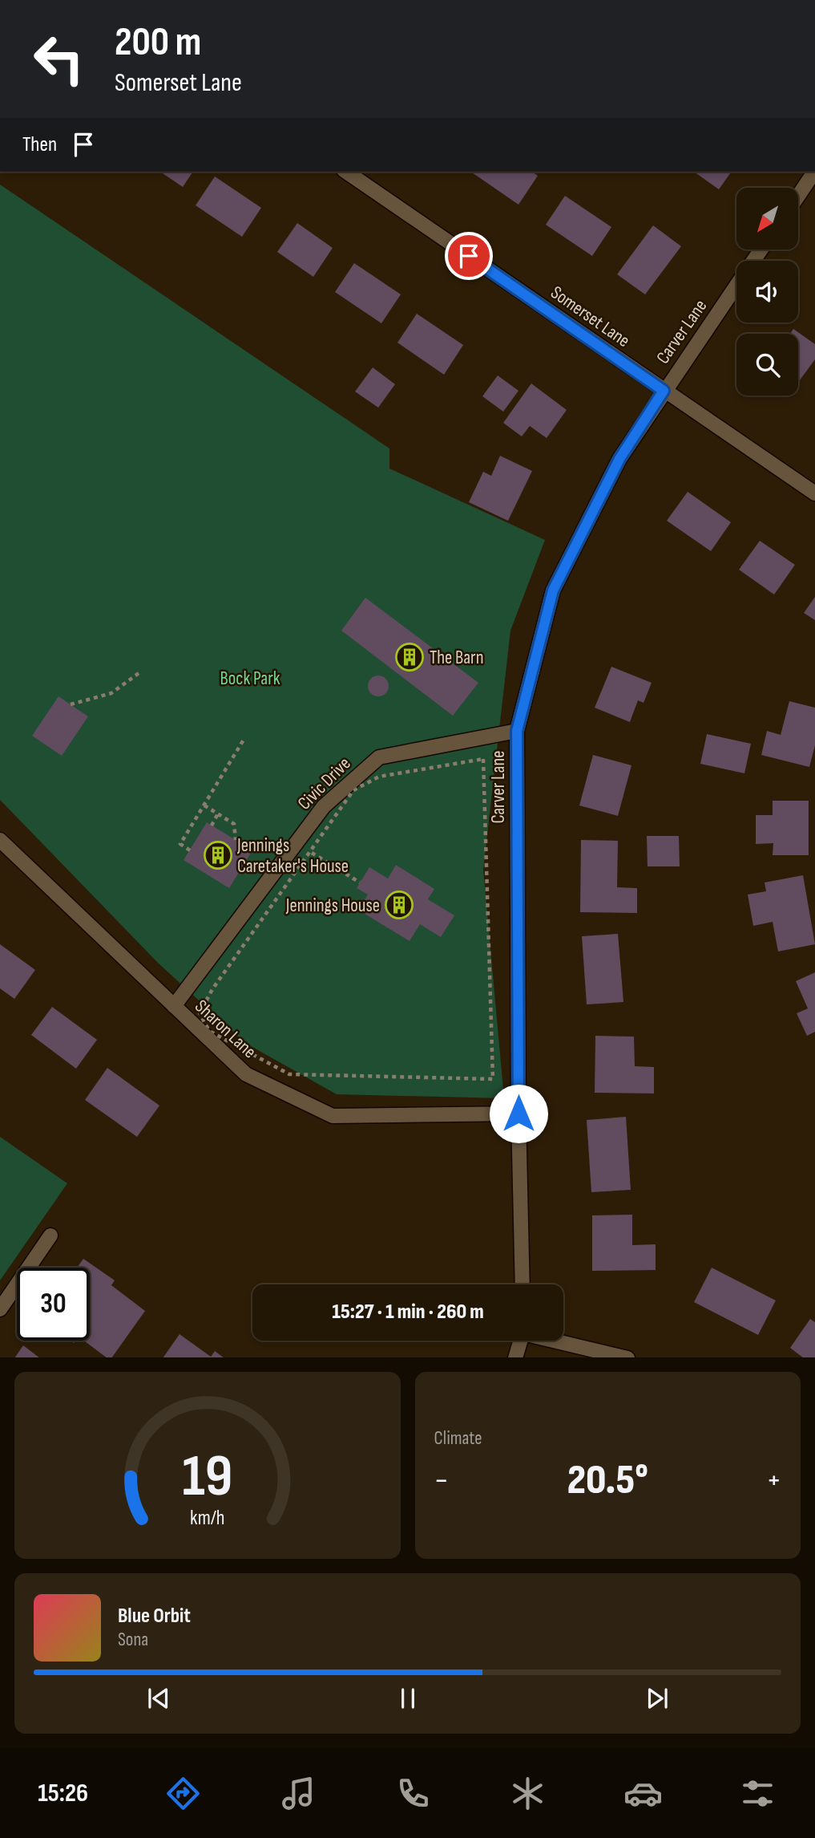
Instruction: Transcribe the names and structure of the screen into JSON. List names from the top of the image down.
{
  "streets": {
    "street": [
      "Somerset Lane",
      "Carver Lane",
      "Civic Drive",
      "Sharon Lane"
    ]
  },
  "crossings": [
    ["Somerset Lane", "Carver Lane"],
    ["Carver Lane", "Civic Drive"],
    ["Carver Lane", "Sharon Lane"],
    ["Civic Drive", "Sharon Lane"]
  ],
  "parks": ["Bock Park"],
  "places": {
    "building": ["The Barn", "Jennings Caretaker's House", "Jennings House"]
  },
  "north": "bottom left",
  "page": {
    "turn": ["200 m", "Somerset Lane"],
    "then": "Then",
    "limit": "30",
    "trip": "15:27 · 1 min · 260 m",
    "tile": "Climate",
    "heat": ["−", "20.5°", "+"],
    "song": ["Blue Orbit", "Sona"],
    "tabs": "15:26",
    "gauge": ["19", "km/h"]
  }
}
